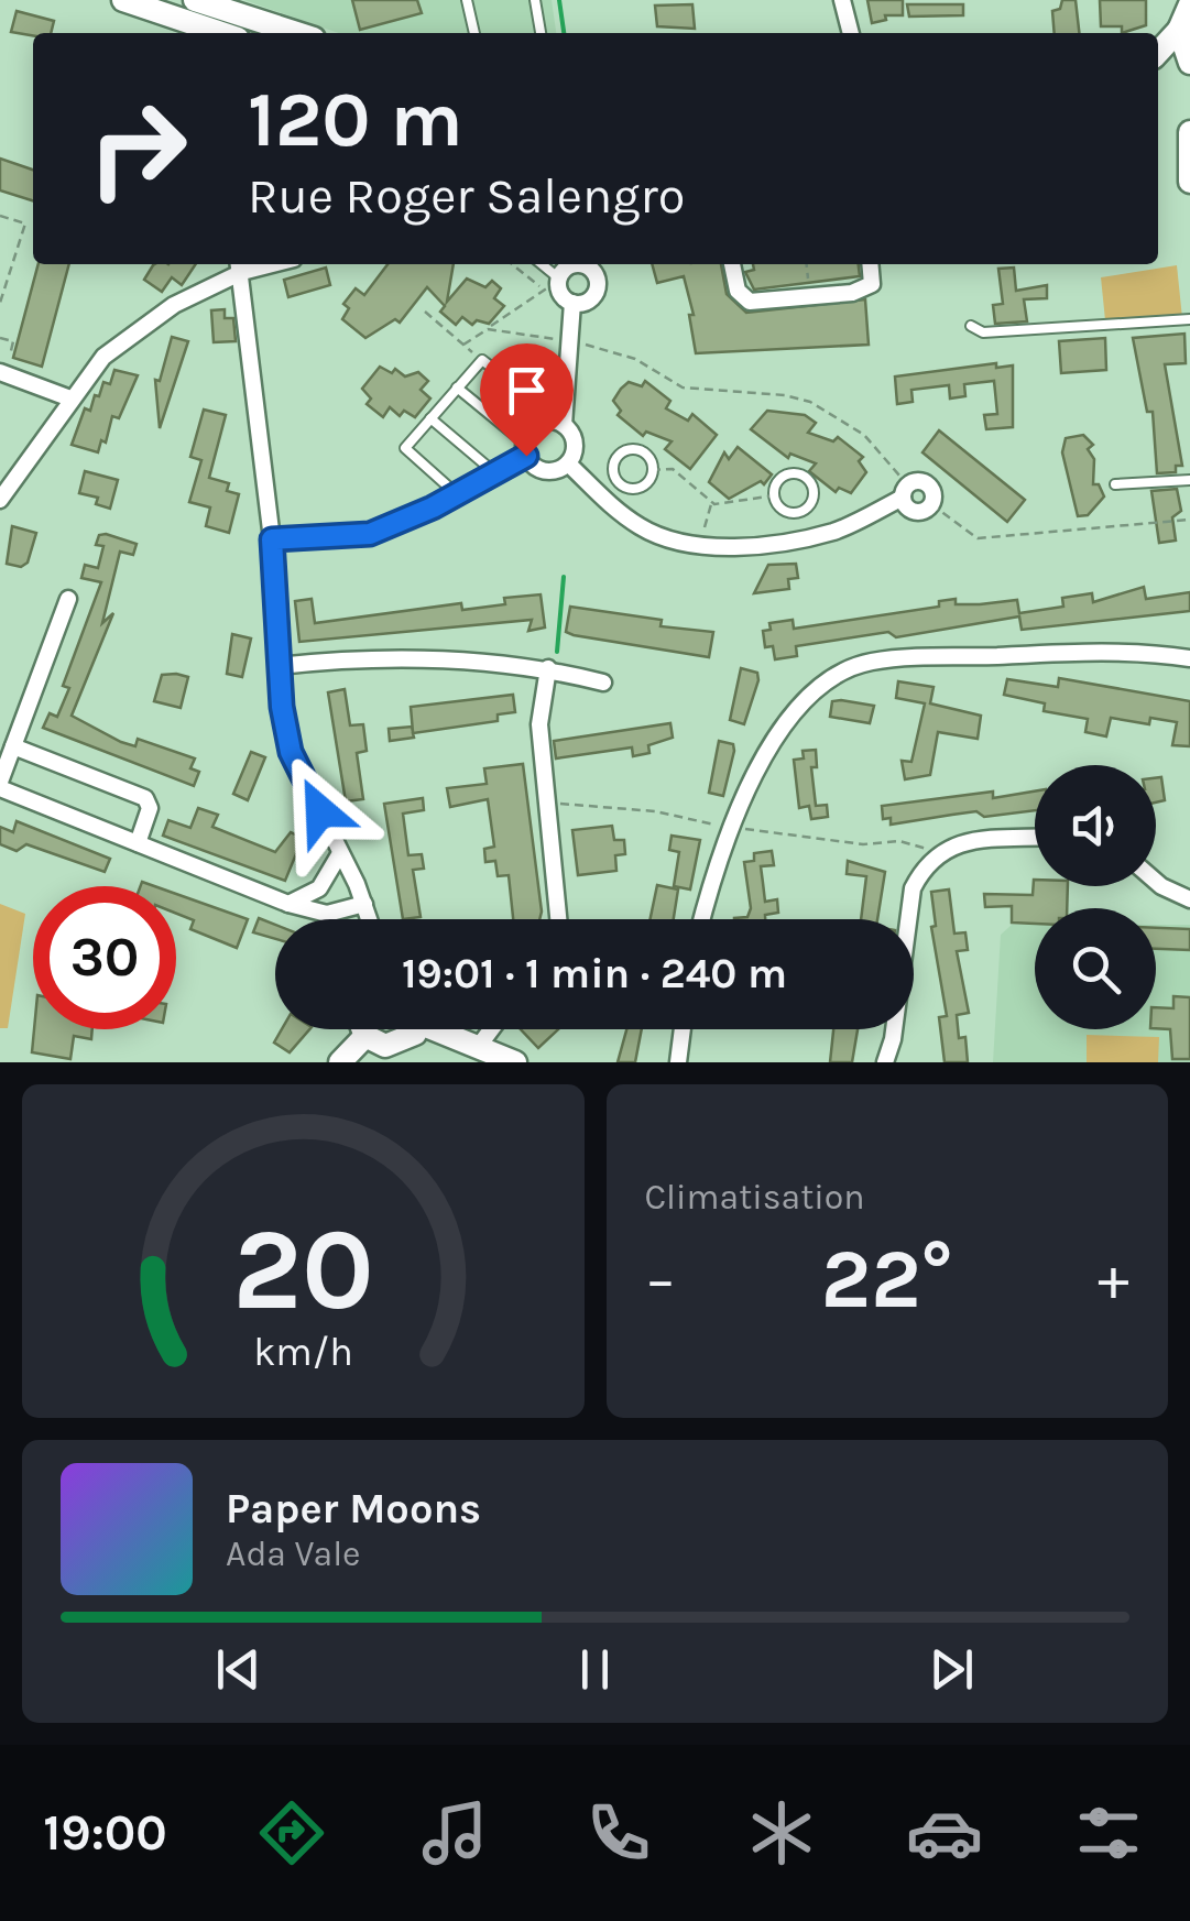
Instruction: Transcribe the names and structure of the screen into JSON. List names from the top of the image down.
{
  "page": {
    "turn": ["120 m", "Rue Roger Salengro"],
    "limit": "30",
    "trip": "19:01 · 1 min · 240 m",
    "tile": "Climatisation",
    "heat": ["−", "22°", "+"],
    "song": ["Paper Moons", "Ada Vale"],
    "tabs": "19:00",
    "gauge": ["20", "km/h"]
  }
}
